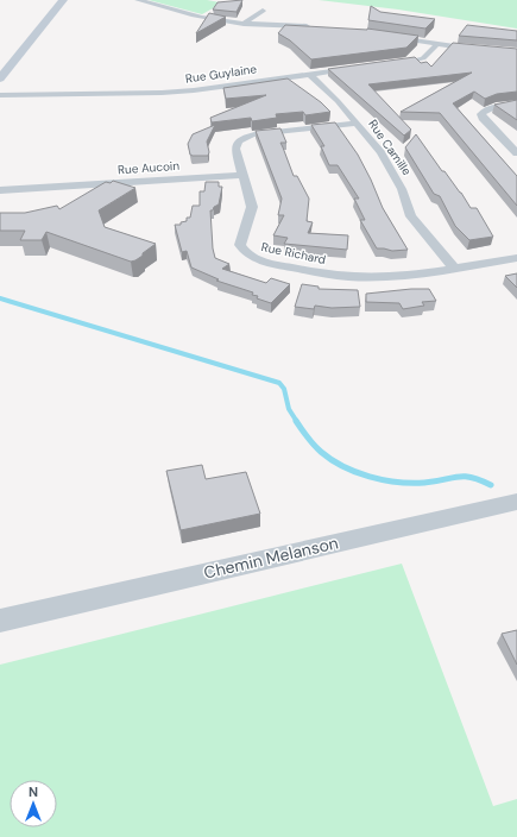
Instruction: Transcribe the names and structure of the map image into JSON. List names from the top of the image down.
{
  "streets": {
    "street": [
      "Rue Guylaine",
      "Rue Camille",
      "Rue Aucoin",
      "Rue Richard",
      "Chemin Melanson"
    ]
  },
  "crossings": [
    ["Rue Guylaine", "Rue Camille"],
    ["Rue Camille", "Rue Richard"],
    ["Rue Aucoin", "Rue Richard"]
  ],
  "north": "top"
}
